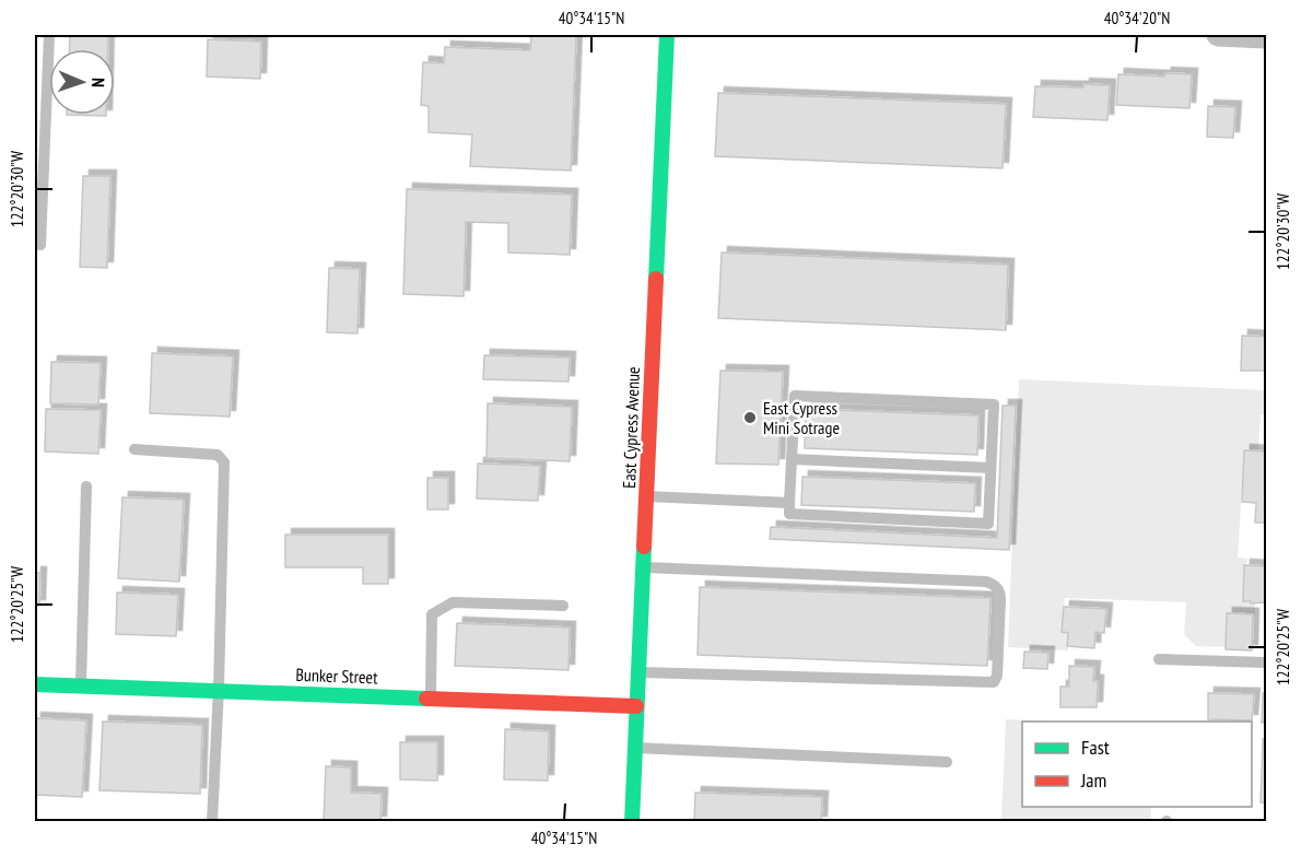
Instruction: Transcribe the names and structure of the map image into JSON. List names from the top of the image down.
{
  "streets": {
    "main road": ["East Cypress Avenue", "Bunker Street"]
  },
  "crossings": [
    ["East Cypress Avenue", "Bunker Street"]
  ],
  "places": ["East Cypress Mini Sotrage"],
  "legend": ["Fast", "Jam"],
  "north": "right",
  "coordinates": [
    "40°34'15\"N",
    "40°34'20\"N",
    "122°20'30\"W",
    "122°20'25\"W"
  ]
}
